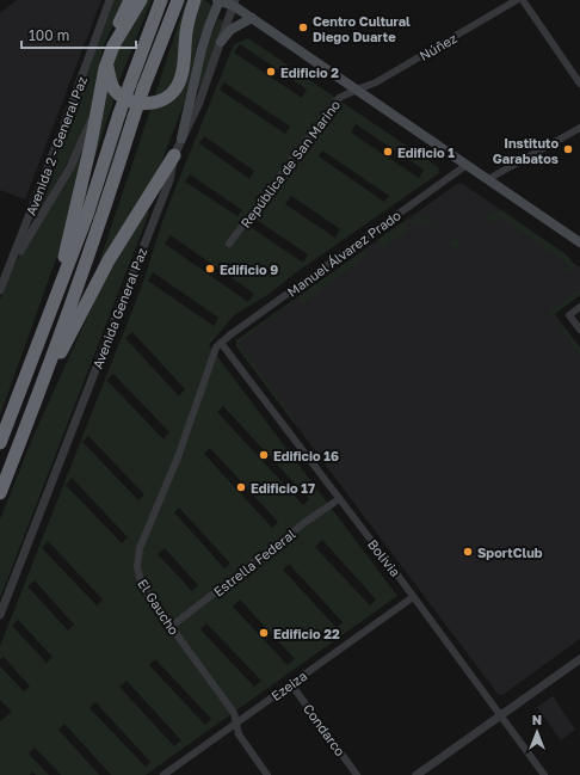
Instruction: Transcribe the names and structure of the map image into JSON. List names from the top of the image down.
{
  "streets": {
    "street": [
      "Núñez",
      "Avenida 2 - General Paz",
      "República de San Marino",
      "Manuel Álvarez Prado",
      "Avenida General Paz",
      "Bolivia",
      "Estrella Federal",
      "El Gaucho",
      "Ezeiza",
      "Condarco"
    ]
  },
  "crossings": [
    ["Núñez", "República de San Marino"],
    ["Manuel Álvarez Prado", "Bolivia"],
    ["Manuel Álvarez Prado", "El Gaucho"],
    ["Bolivia", "Estrella Federal"],
    ["Bolivia", "El Gaucho"],
    ["Bolivia", "Ezeiza"],
    ["Estrella Federal", "El Gaucho"],
    ["El Gaucho", "Ezeiza"],
    ["Ezeiza", "Condarco"]
  ],
  "places": [
    "Centro Cultural Diego Duarte",
    "Edificio 2",
    "Instituto Garabatos",
    "Edificio 1",
    "Edificio 9",
    "Edificio 16",
    "Edificio 17",
    "SportClub",
    "Edificio 22"
  ],
  "scale_bar": "100 m",
  "north": "top"
}
